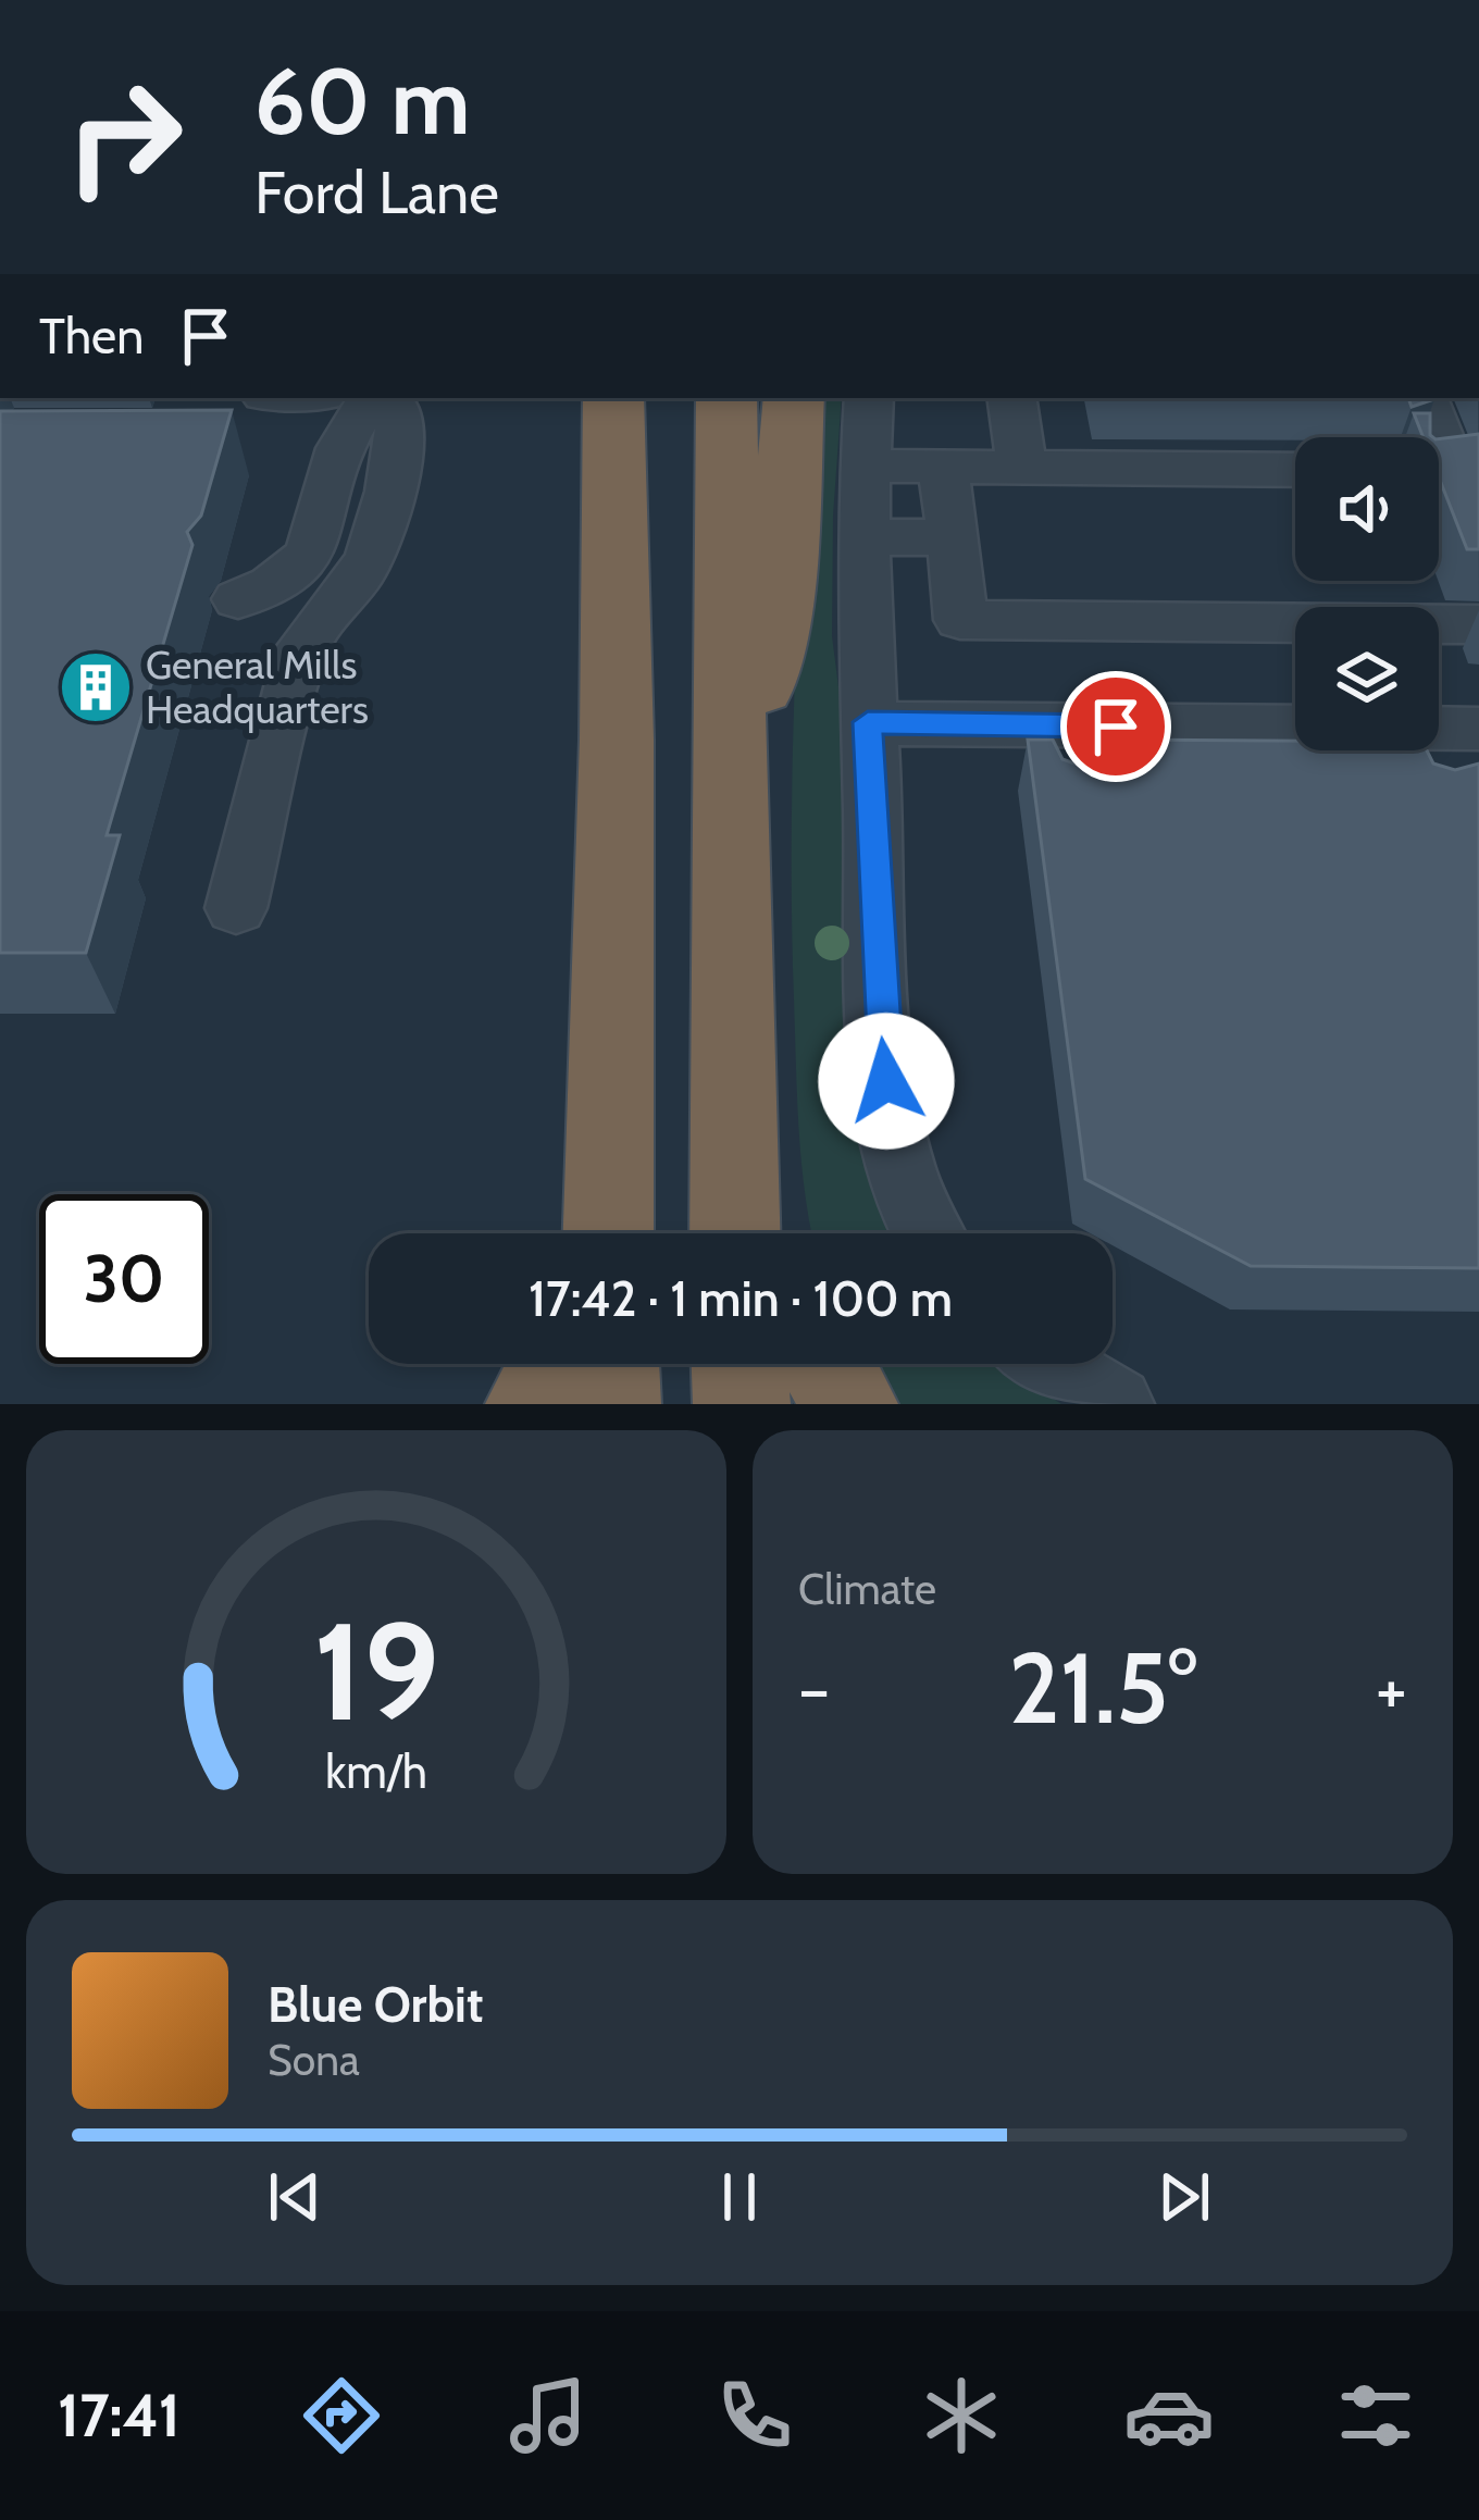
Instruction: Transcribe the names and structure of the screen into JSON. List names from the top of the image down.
{
  "places": {
    "building": ["General Mills Headquarters"]
  },
  "page": {
    "turn": ["60 m", "Ford Lane"],
    "then": "Then",
    "limit": "30",
    "trip": "17:42 · 1 min · 100 m",
    "tile": "Climate",
    "heat": ["−", "21.5°", "+"],
    "song": ["Blue Orbit", "Sona"],
    "tabs": "17:41",
    "gauge": ["19", "km/h"]
  }
}
